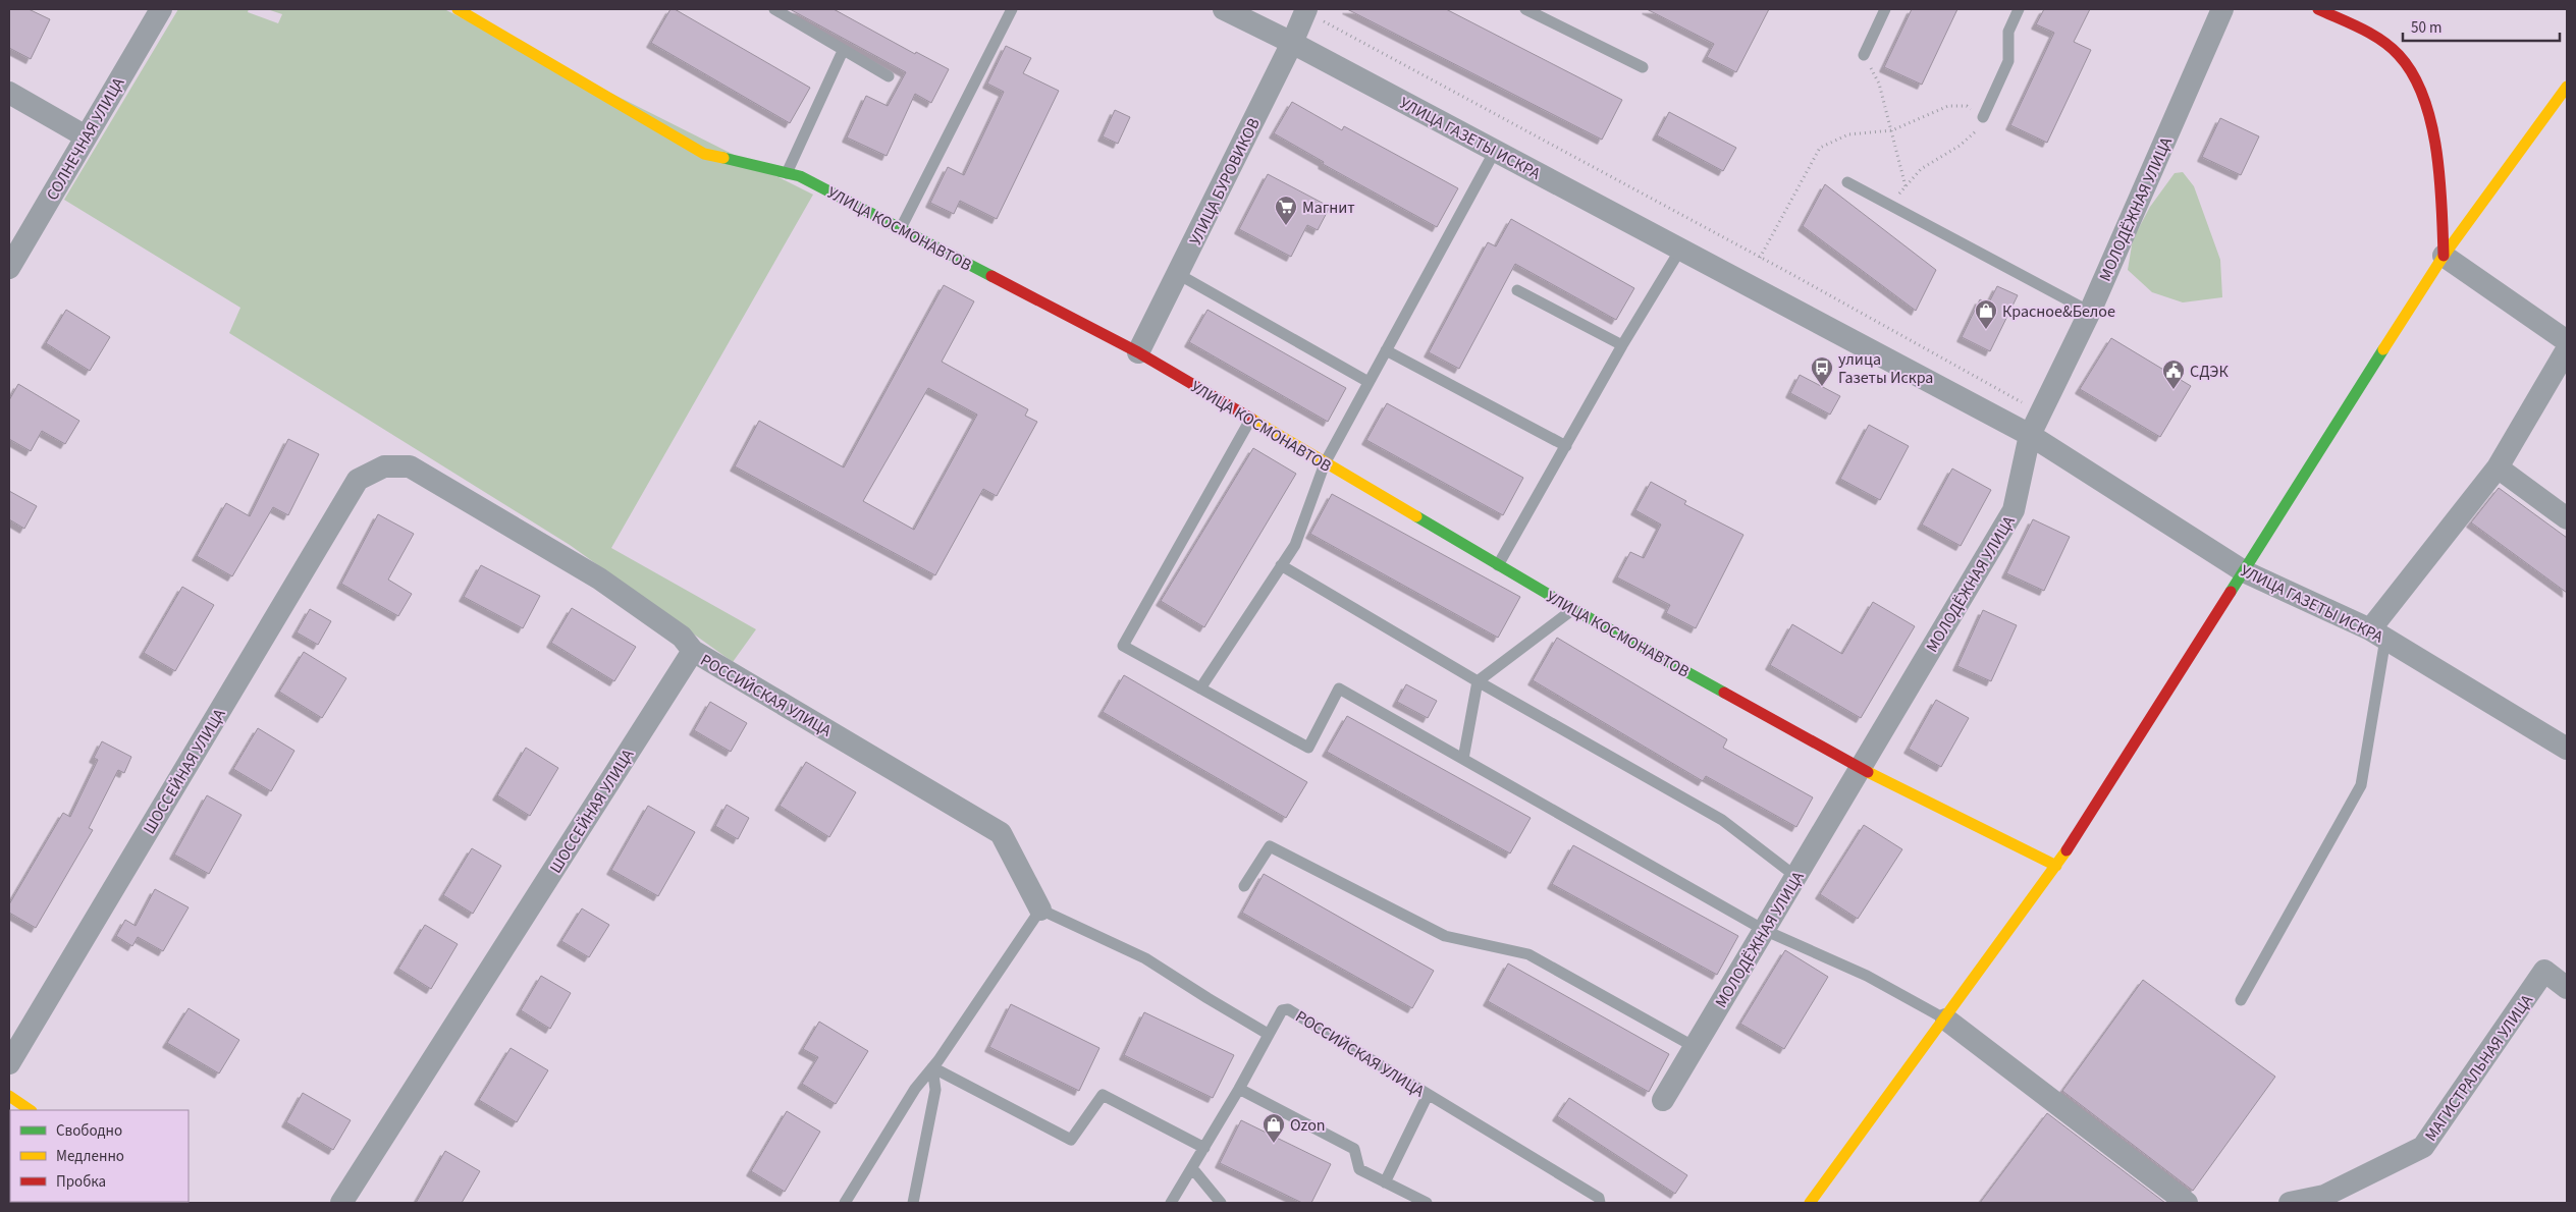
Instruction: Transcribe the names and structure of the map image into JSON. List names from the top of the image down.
{
  "streets": {
    "street": [
      "УЛИЦА ГАЗЕТЫ ИСКРА",
      "СОЛНЕЧНАЯ УЛИЦА",
      "УЛИЦА БУРОВИКОВ",
      "МОЛОДЁЖНАЯ УЛИЦА",
      "УЛИЦА КОСМОНАВТОВ",
      "РОССИЙСКАЯ УЛИЦА",
      "ШОССЕЙНАЯ УЛИЦА",
      "МАГИСТРАЛЬНАЯ УЛИЦА"
    ]
  },
  "crossings": [
    ["УЛИЦА ГАЗЕТЫ ИСКРА", "УЛИЦА БУРОВИКОВ"],
    ["УЛИЦА ГАЗЕТЫ ИСКРА", "МОЛОДЁЖНАЯ УЛИЦА"],
    ["УЛИЦА БУРОВИКОВ", "УЛИЦА КОСМОНАВТОВ"],
    ["МОЛОДЁЖНАЯ УЛИЦА", "УЛИЦА КОСМОНАВТОВ"],
    ["РОССИЙСКАЯ УЛИЦА", "ШОССЕЙНАЯ УЛИЦА"]
  ],
  "places": {
    "supermarket": ["Магнит"],
    "shop": ["Красное&Белое", "Ozon"],
    "bus stop": ["улица Газеты Искра"],
    "public building": ["СДЭК"]
  },
  "legend": ["Свободно", "Медленно", "Пробка"],
  "scale_bar": "50 m"
}
